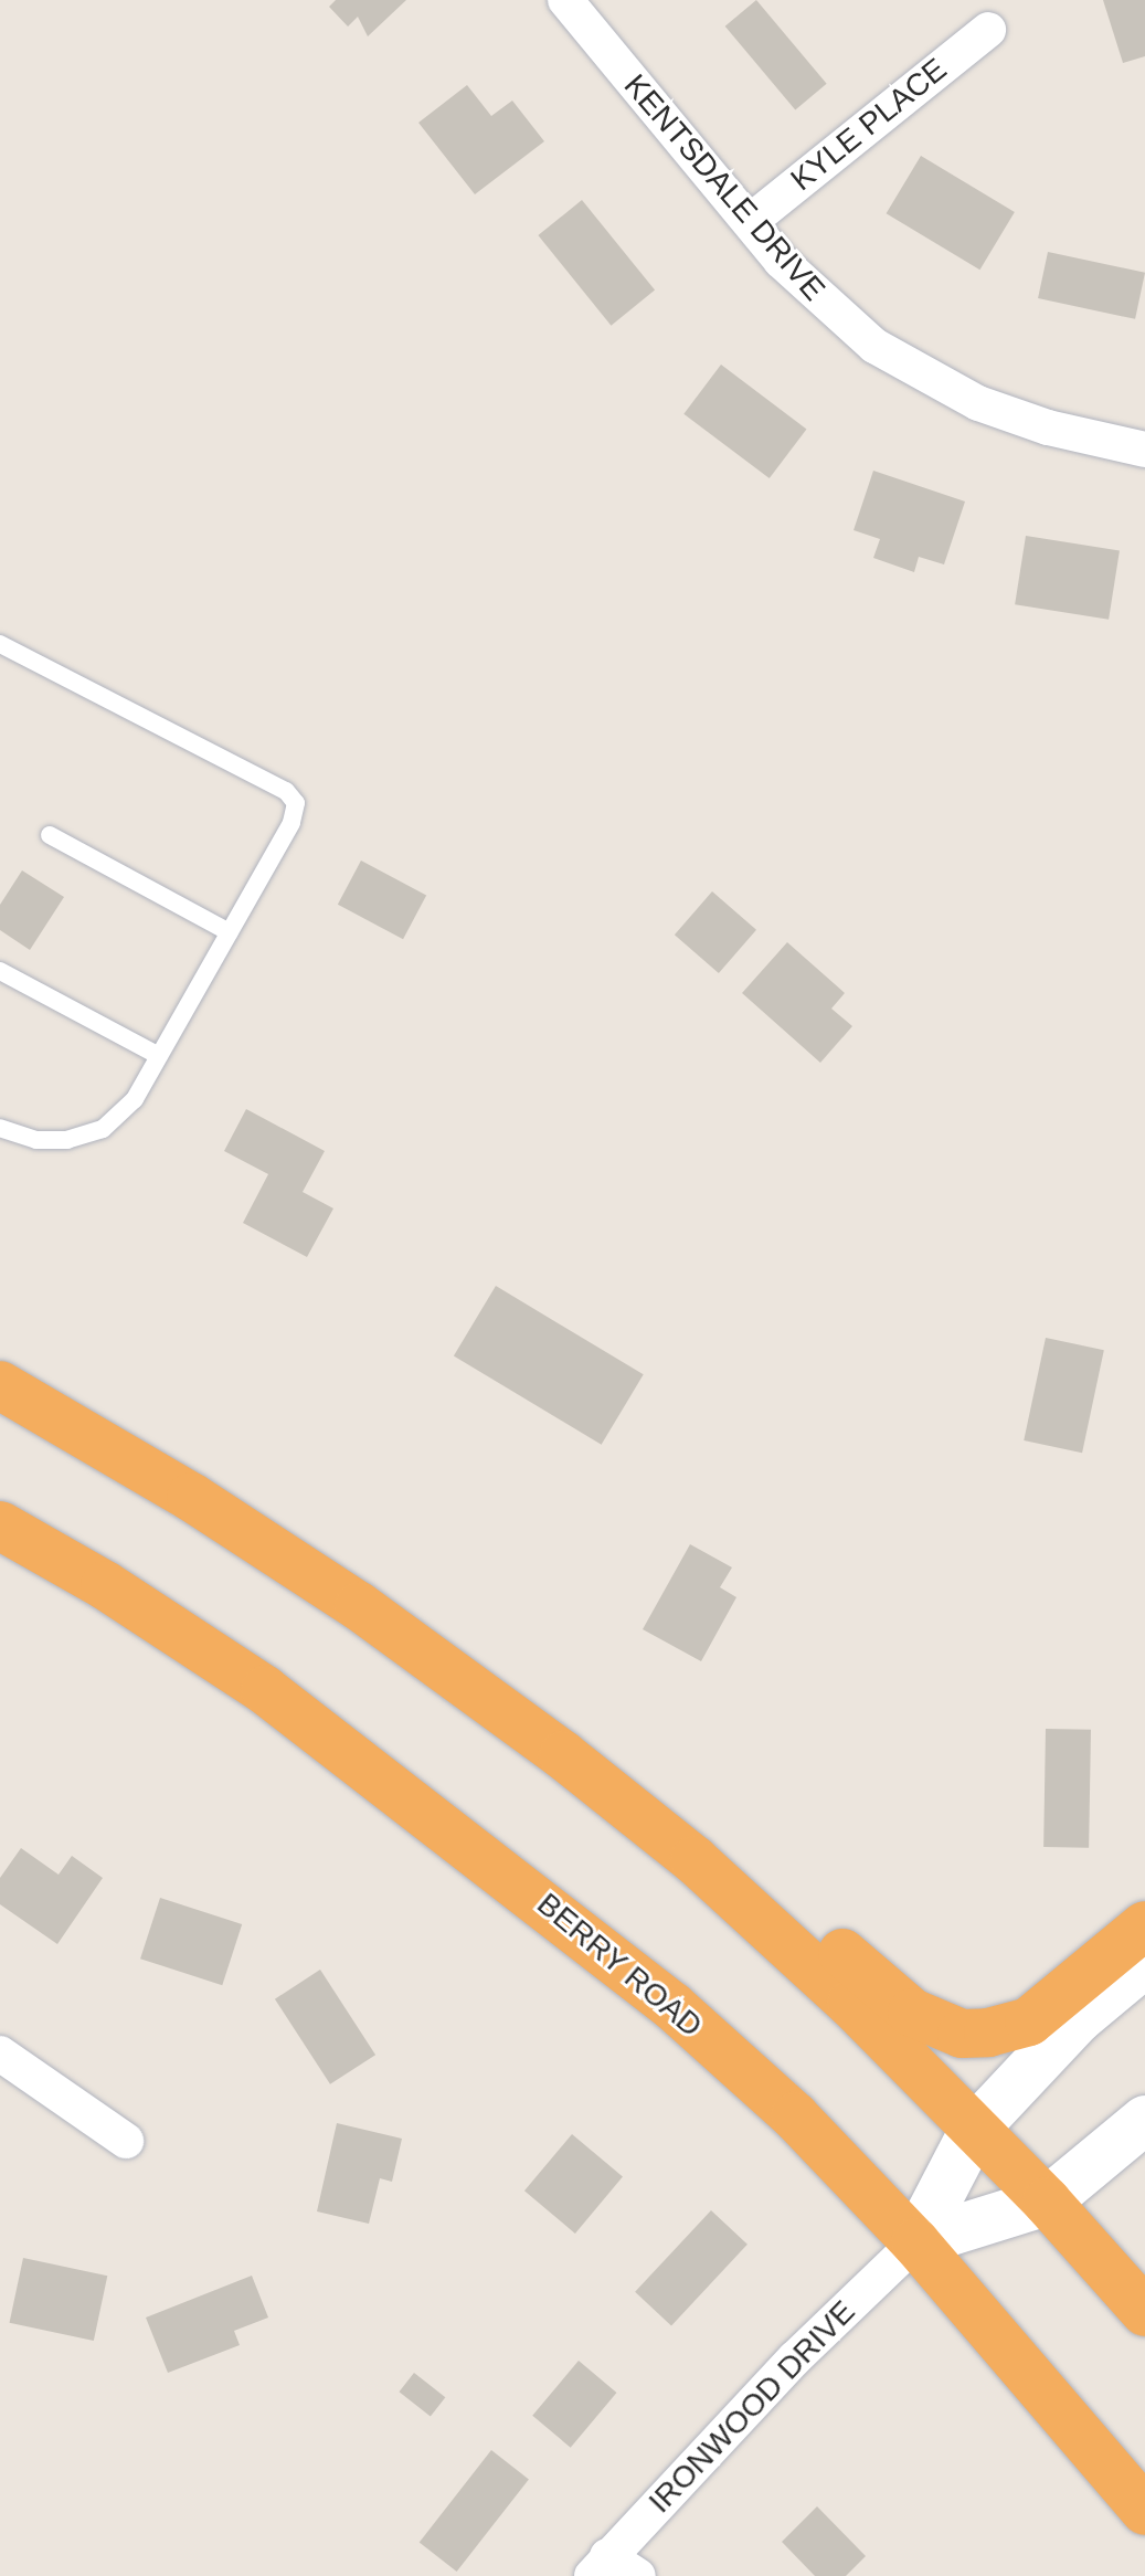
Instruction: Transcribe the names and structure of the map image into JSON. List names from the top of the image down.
{
  "streets": {
    "highway": ["BERRY ROAD"],
    "street": ["KYLE PLACE", "KENTSDALE DRIVE", "IRONWOOD DRIVE"]
  },
  "crossings": [
    ["KYLE PLACE", "KENTSDALE DRIVE"],
    ["BERRY ROAD", "IRONWOOD DRIVE"]
  ]
}
